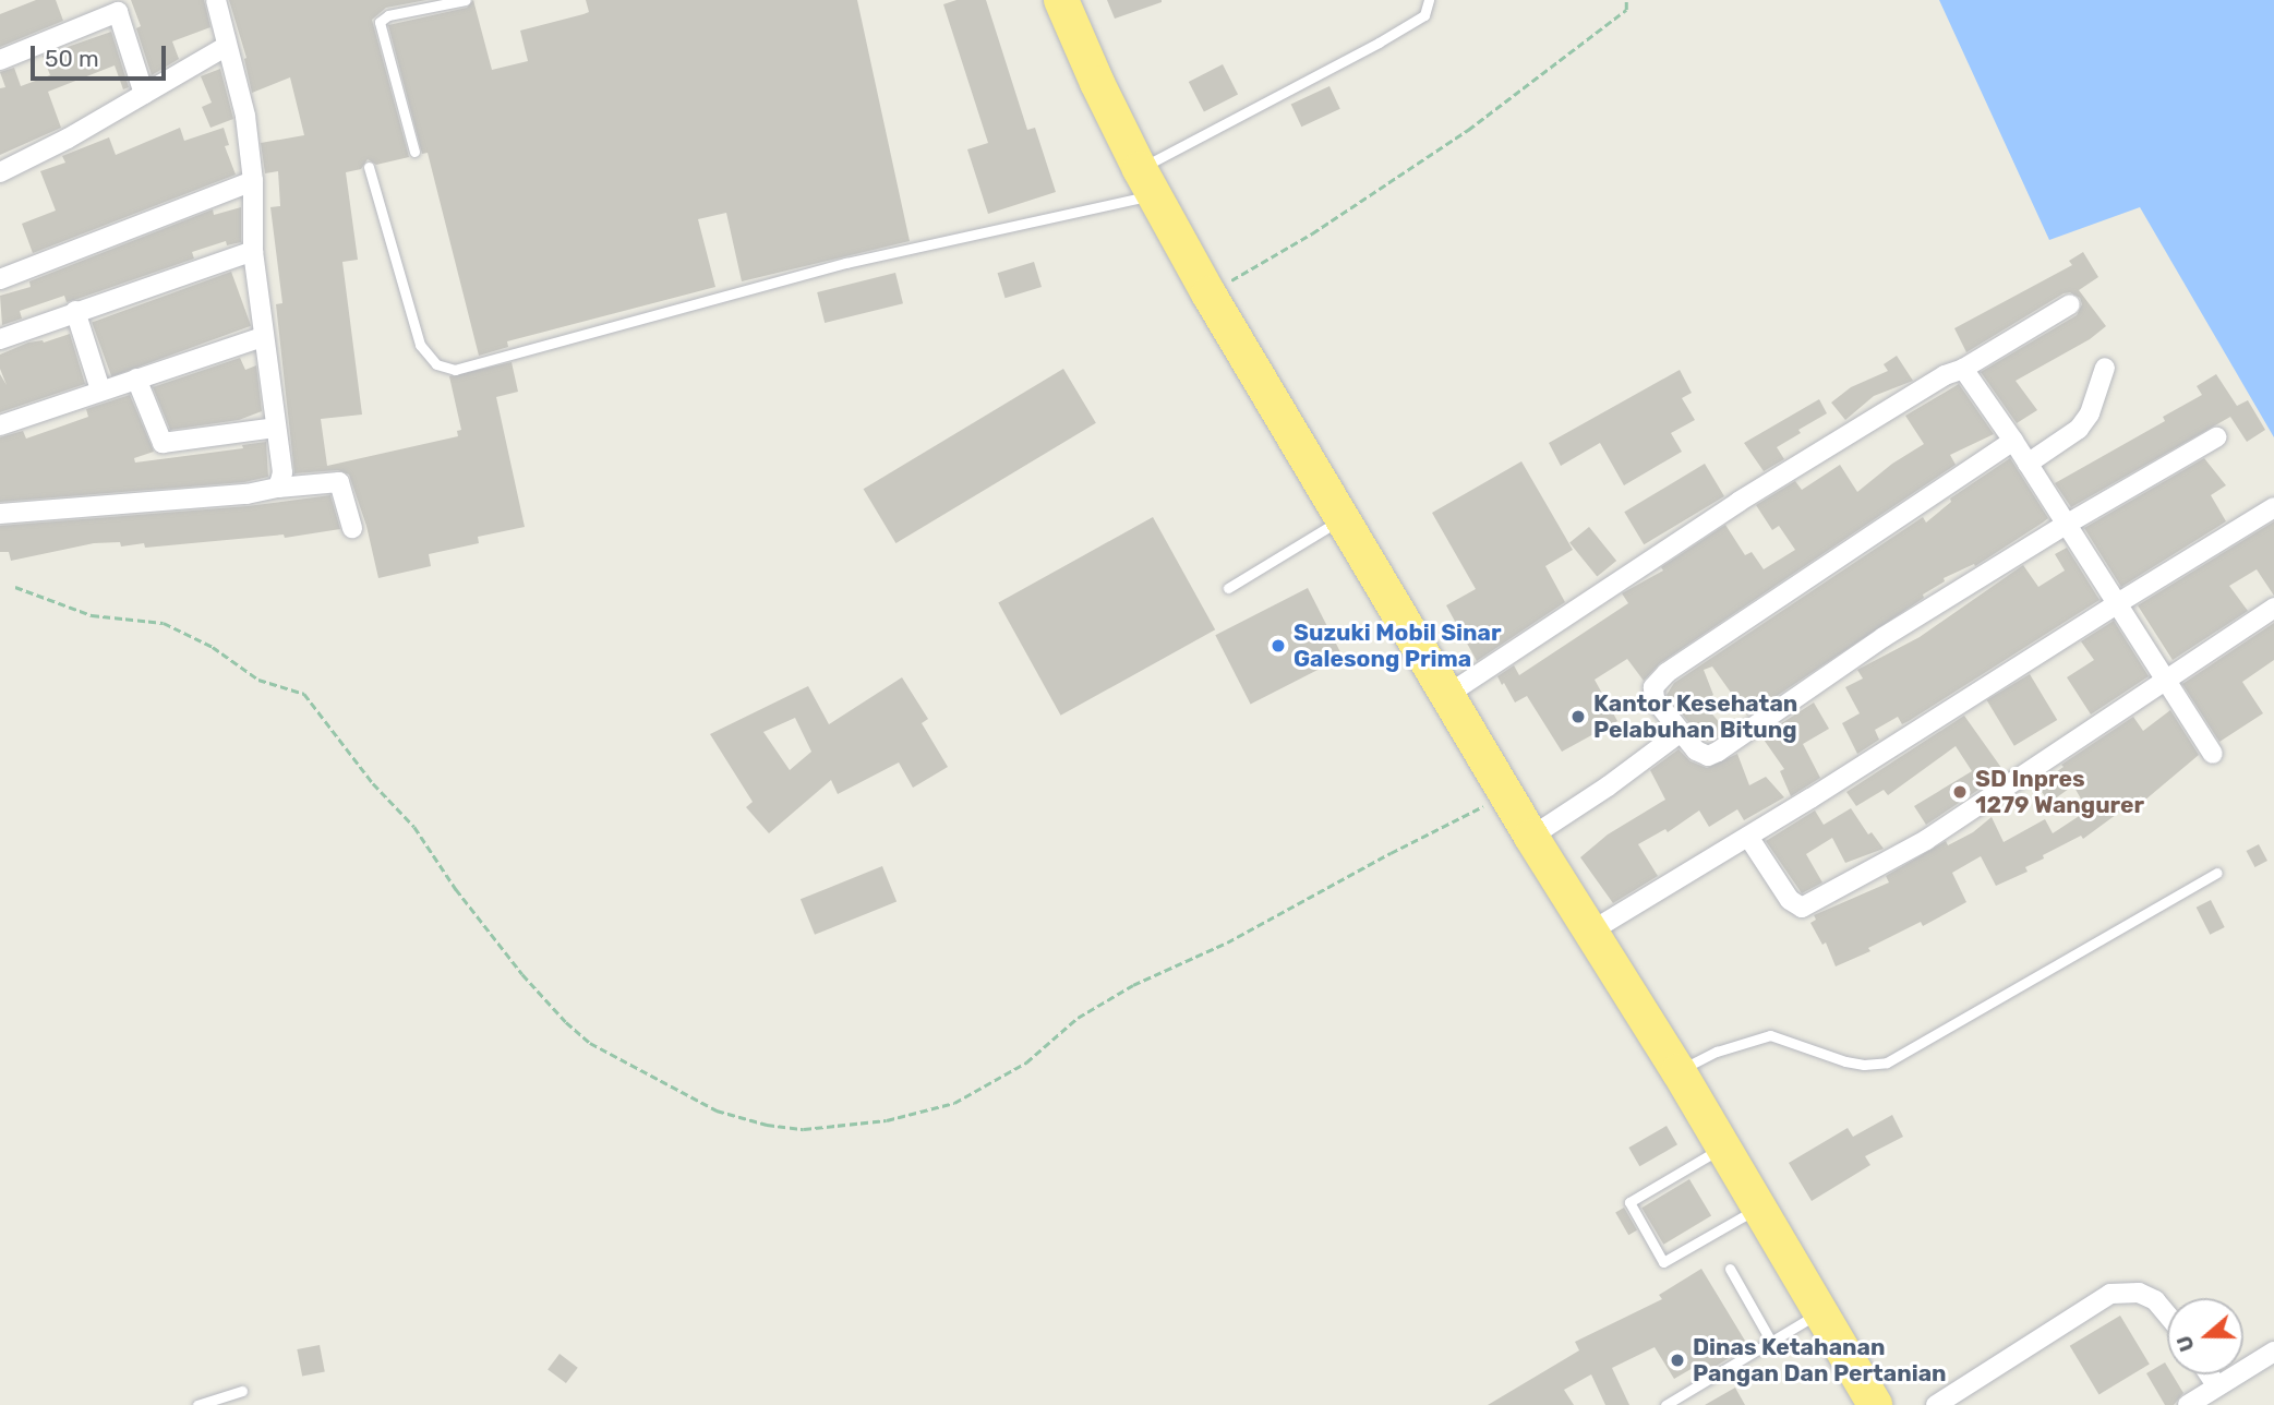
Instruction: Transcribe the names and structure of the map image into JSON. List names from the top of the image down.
{
  "places": [
    "Suzuki Mobil Sinar Galesong Prima",
    "Kantor Kesehatan Pelabuhan Bitung",
    "SD Inpres 1279 Wangurer",
    "Dinas Ketahanan Pangan Dan Pertanian"
  ],
  "scale_bar": "50 m",
  "north": "left"
}
